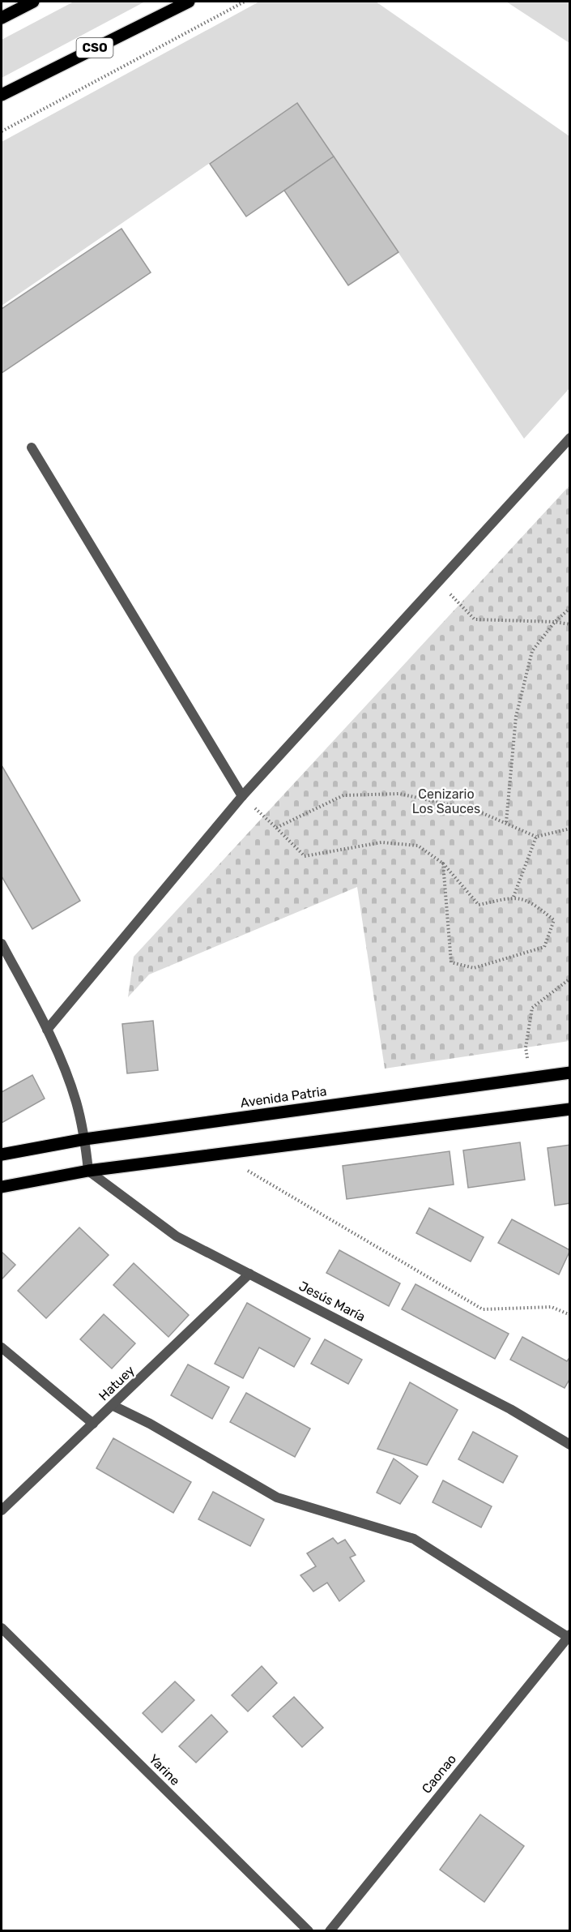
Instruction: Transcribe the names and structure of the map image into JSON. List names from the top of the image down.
{
  "streets": {
    "main road": ["CSO", "Avenida Patria"],
    "street": [
      "Jesús María",
      "Hatuey",
      "Yarine",
      "Caonao"
    ]
  },
  "crossings": [
    ["Jesús María", "Hatuey"]
  ],
  "parks": ["Cenizario Los Sauces"]
}
